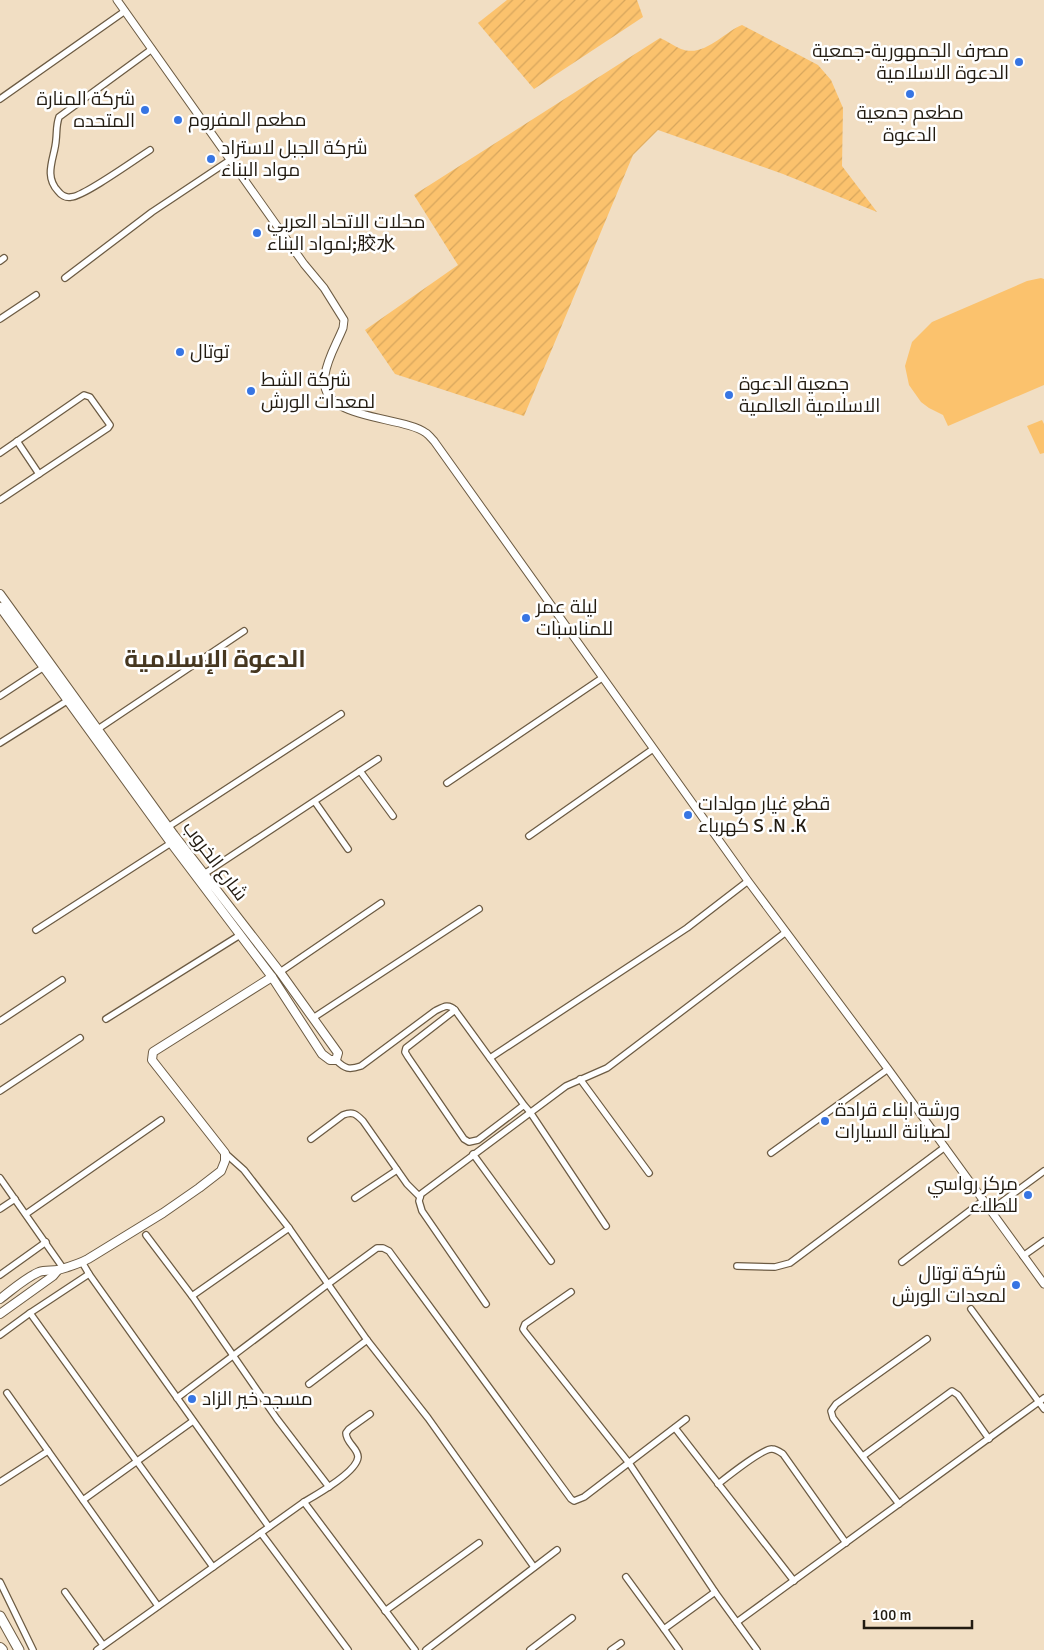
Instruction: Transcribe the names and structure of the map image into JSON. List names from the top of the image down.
{
  "streets": {
    "main road": ["شارع الخروب"]
  },
  "districts": ["الدعوة الإسلامية"],
  "places": [
    "مصرف الجمهورية-جمعية الدعوة الاسلامية",
    "مطعم جمعية الدعوة",
    "شركة المنارة المتحده",
    "مطعم المفروم",
    "شركة الجبل لاستراد مواد البناء",
    "محلات الاتحاد العربي لمواد البناء;胶水",
    "توتال",
    "شركة الشط لمعدات الورش",
    "جمعية الدعوة الاسلامية العالمية",
    "ليلة عمر للمناسبات",
    "قطع غيار مولدات كهرباء S .N .K",
    "ورشة ابناء قرادة لصيانة السيارات",
    "مركز رواسي للطلاء",
    "شركة توتال لمعدات الورش",
    "مسجد خير الزاد"
  ],
  "scale_bar": "100 m"
}
